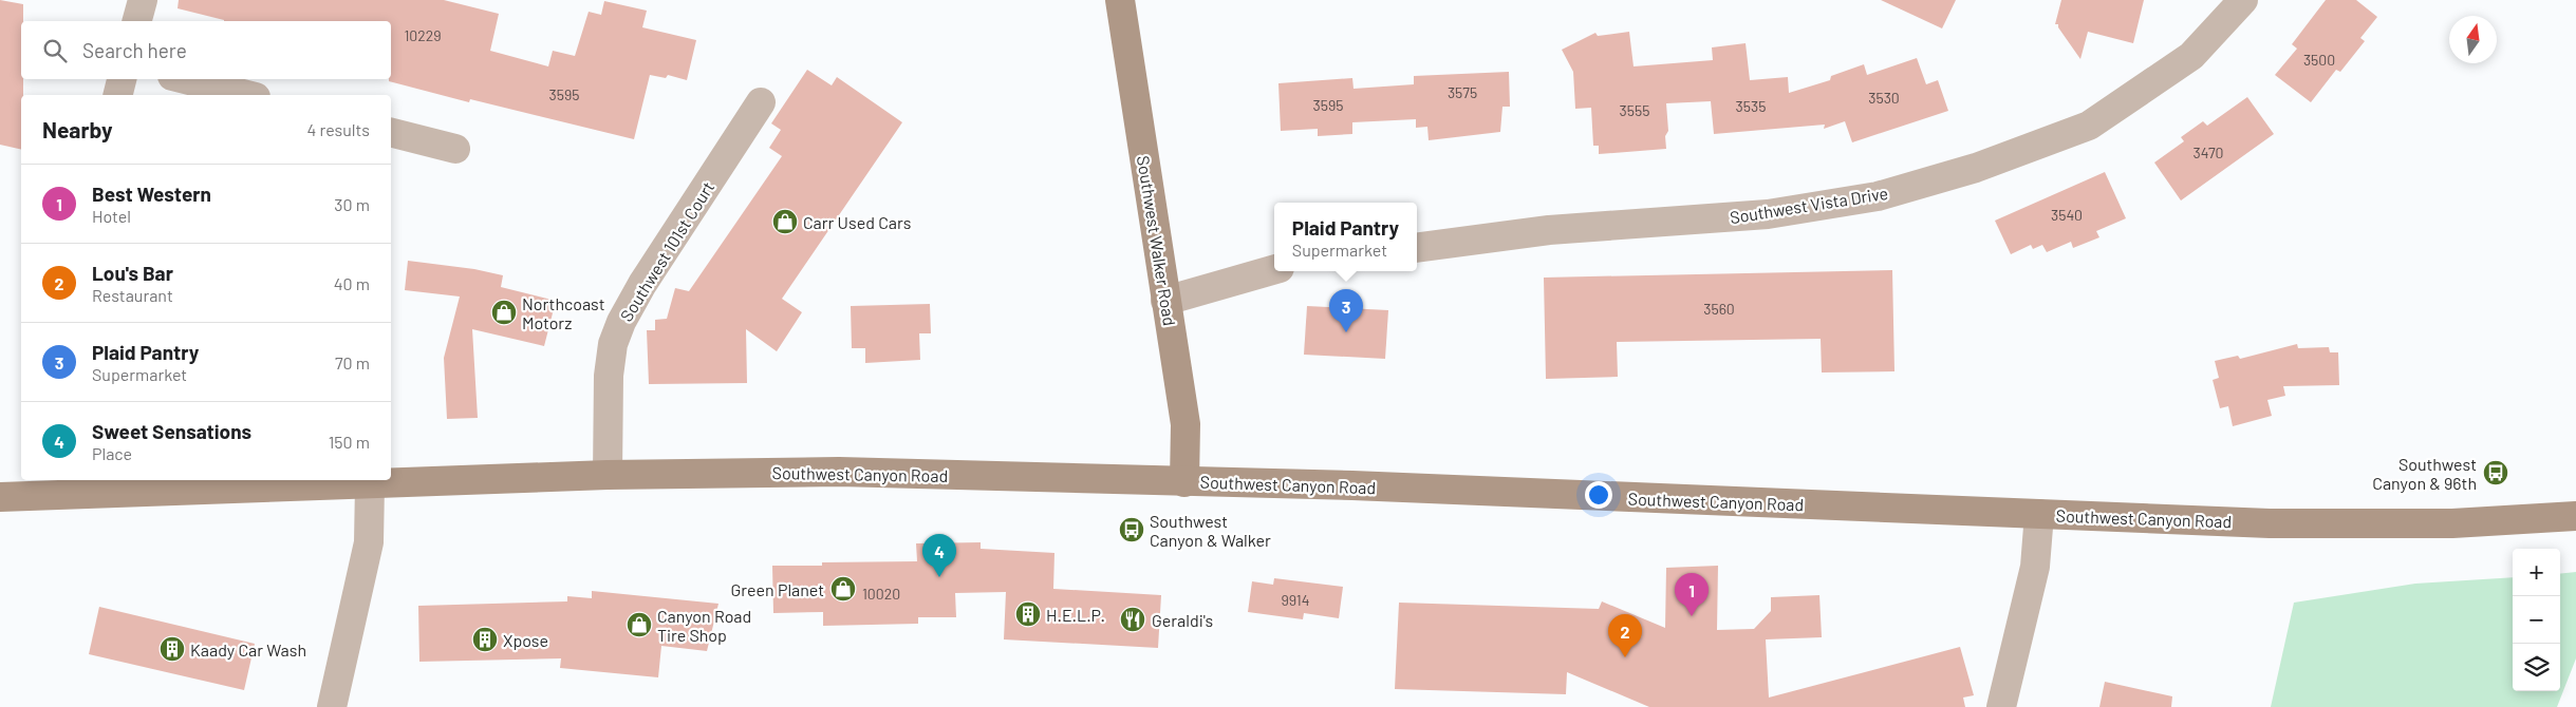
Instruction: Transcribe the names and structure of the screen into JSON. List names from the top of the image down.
{
  "streets": {
    "main road": ["Southwest Walker Road", "Southwest Canyon Road"],
    "street": ["Southwest Vista Drive", "Southwest 101st Court"]
  },
  "crossings": [
    ["Southwest Walker Road", "Southwest Canyon Road"],
    ["Southwest 101st Court", "Southwest Canyon Road"]
  ],
  "places": {
    "shop": [
      "Carr Used Cars",
      "Northcoast Motorz",
      "Green Planet",
      "Canyon Road Tire Shop"
    ],
    "bus stop": ["Southwest Canyon & 96th", "Southwest Canyon & Walker"],
    "building": ["H.E.L.P.", "Xpose", "Kaady Car Wash"],
    "restaurant": ["Geraldi's"]
  },
  "house_numbers": [
    "10229",
    "3500",
    "3575",
    "3595",
    "3530",
    "3595",
    "3535",
    "3555",
    "3470",
    "3540",
    "3560",
    "10020",
    "9914"
  ],
  "north": "top",
  "page": {
    "search": "Search here",
    "heading": ["Nearby", "4 results"],
    "list": [
      {
        "mark": "1",
        "name": "Best Western",
        "note": "Hotel",
        "value": "30 m"
      },
      {
        "mark": "2",
        "name": "Lou's Bar",
        "note": "Restaurant",
        "value": "40 m"
      },
      {
        "mark": "3",
        "name": "Plaid Pantry",
        "note": "Supermarket",
        "value": "70 m"
      },
      {
        "mark": "4",
        "name": "Sweet Sensations",
        "note": "Place",
        "value": "150 m"
      }
    ],
    "popup": ["Plaid Pantry", "Supermarket"],
    "pins": [
      "3",
      "4",
      "1",
      "2"
    ],
    "map_buttons": ["+", "−"]
  }
}
